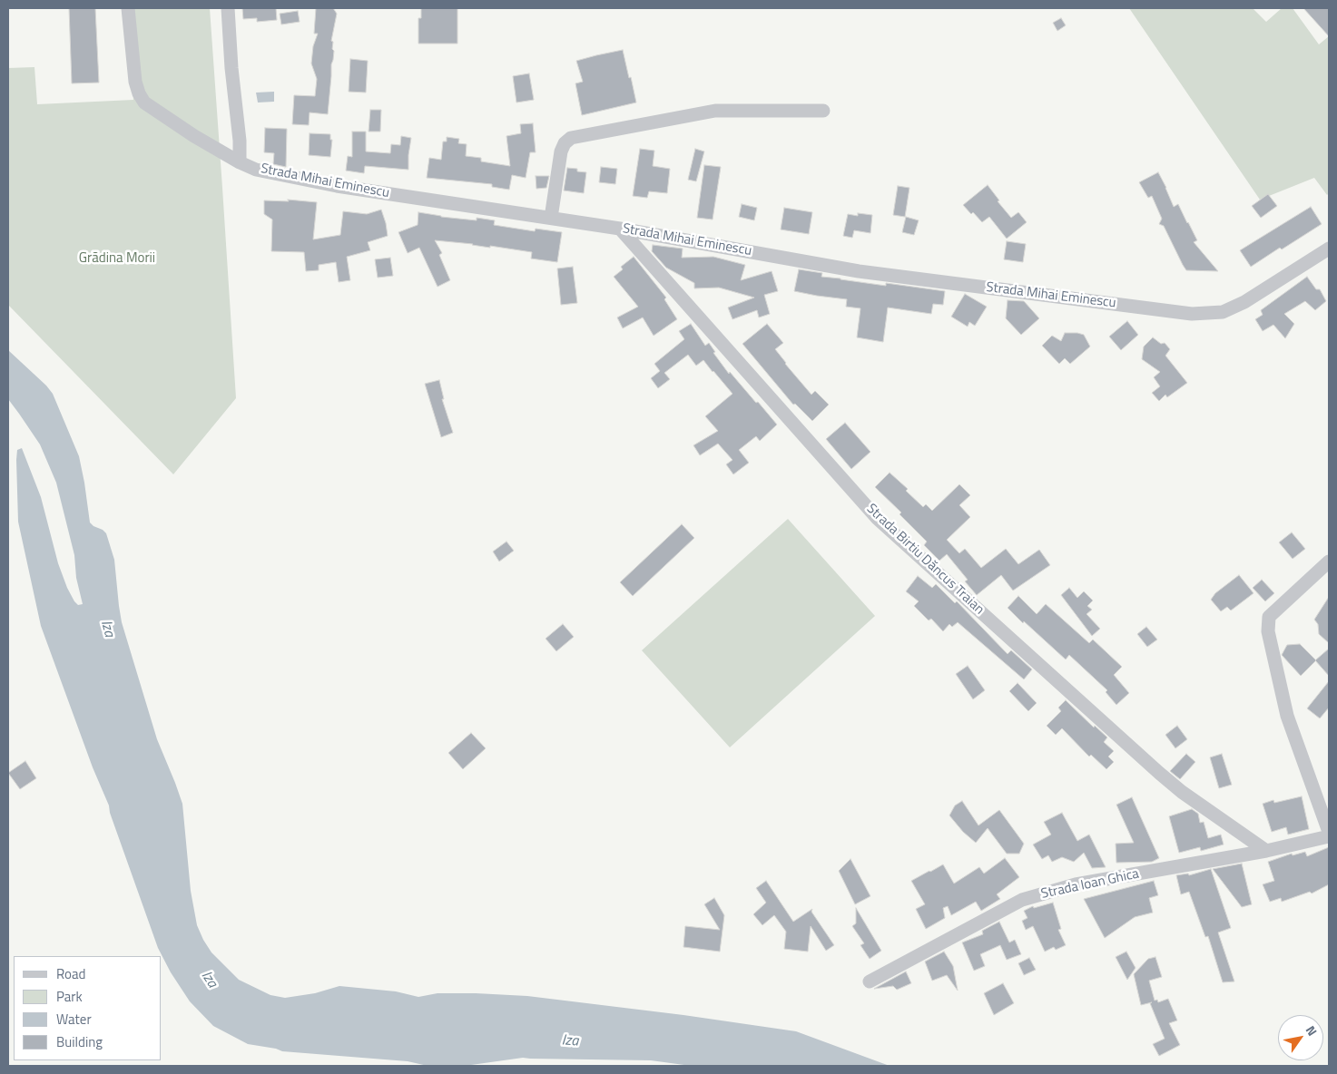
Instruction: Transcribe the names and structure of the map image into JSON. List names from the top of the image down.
{
  "streets": {
    "street": ["Strada Mihai Eminescu", "Strada Birtiu Dăncus Traian", "Strada Ioan Ghica"]
  },
  "crossings": [
    ["Strada Mihai Eminescu", "Strada Birtiu Dăncus Traian"],
    ["Strada Birtiu Dăncus Traian", "Strada Ioan Ghica"]
  ],
  "water": ["Iza"],
  "parks": ["Grădina Morii"],
  "legend": [
    "Road",
    "Park",
    "Water",
    "Building"
  ],
  "north": "top right"
}
